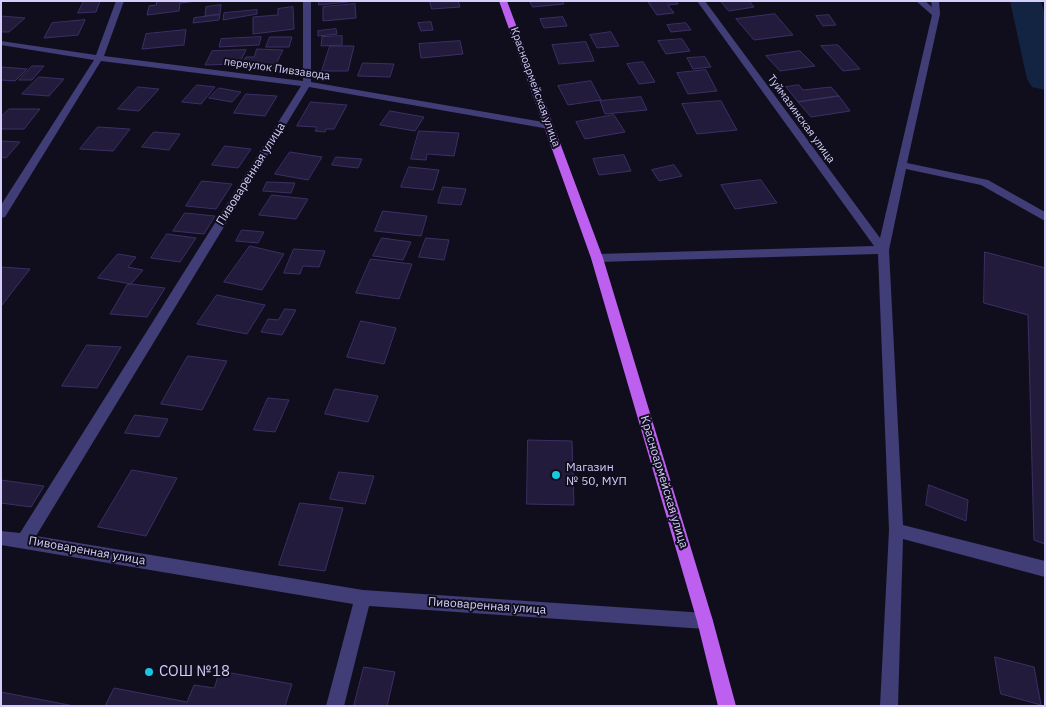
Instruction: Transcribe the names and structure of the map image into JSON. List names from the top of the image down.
{
  "streets": {
    "main road": ["Красноармейская улица"],
    "street": ["переулок Пивзавода", "Туймазинская улица", "Пивоваренная улица"]
  },
  "crossings": [
    ["переулок Пивзавода", "Красноармейская улица"],
    ["переулок Пивзавода", "Пивоваренная улица"],
    ["Красноармейская улица", "Пивоваренная улица"]
  ],
  "places": ["Магазин № 50, МУП", "СОШ №18"]
}
